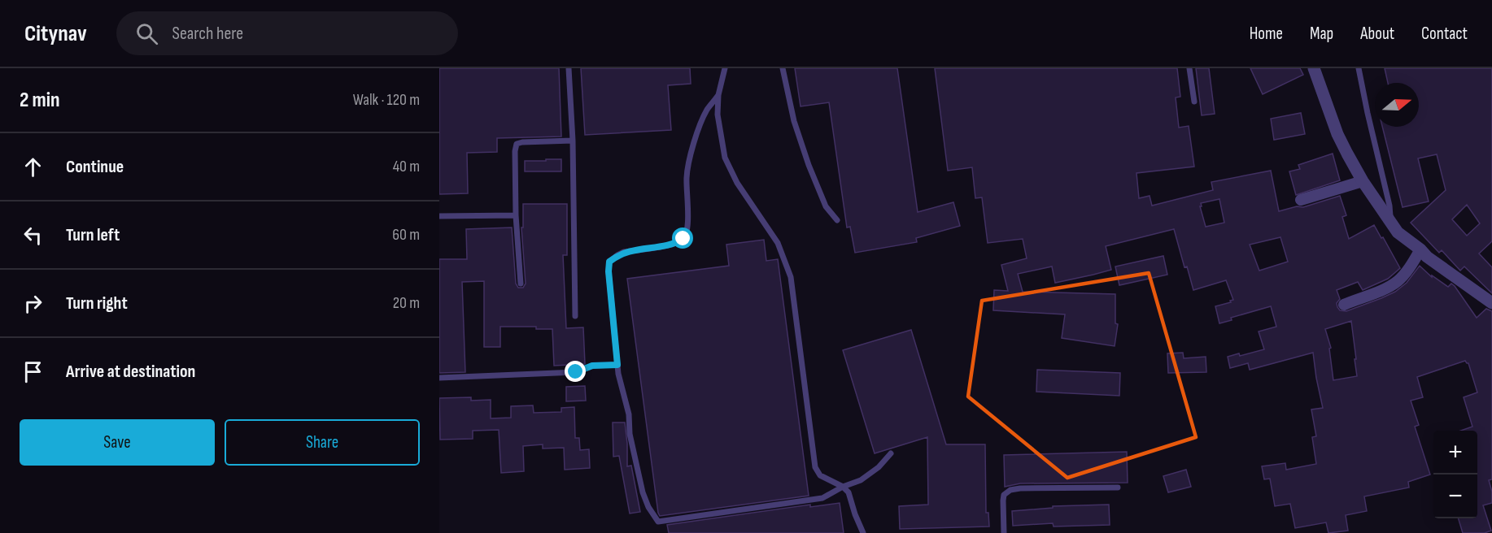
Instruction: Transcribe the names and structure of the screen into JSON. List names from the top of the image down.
{
  "north": "right",
  "page": {
    "header": "Citynav",
    "search": "Search here",
    "nav": [
      "Home",
      "Map",
      "About",
      "Contact"
    ],
    "heading": ["2 min", "Walk · 120 m"],
    "list": [
      ["Continue", "40 m"],
      ["Turn left", "60 m"],
      ["Turn right", "20 m"],
      "Arrive at destination"
    ],
    "buttons": ["Save", "Share"],
    "map_buttons": ["+", "−"]
  }
}
